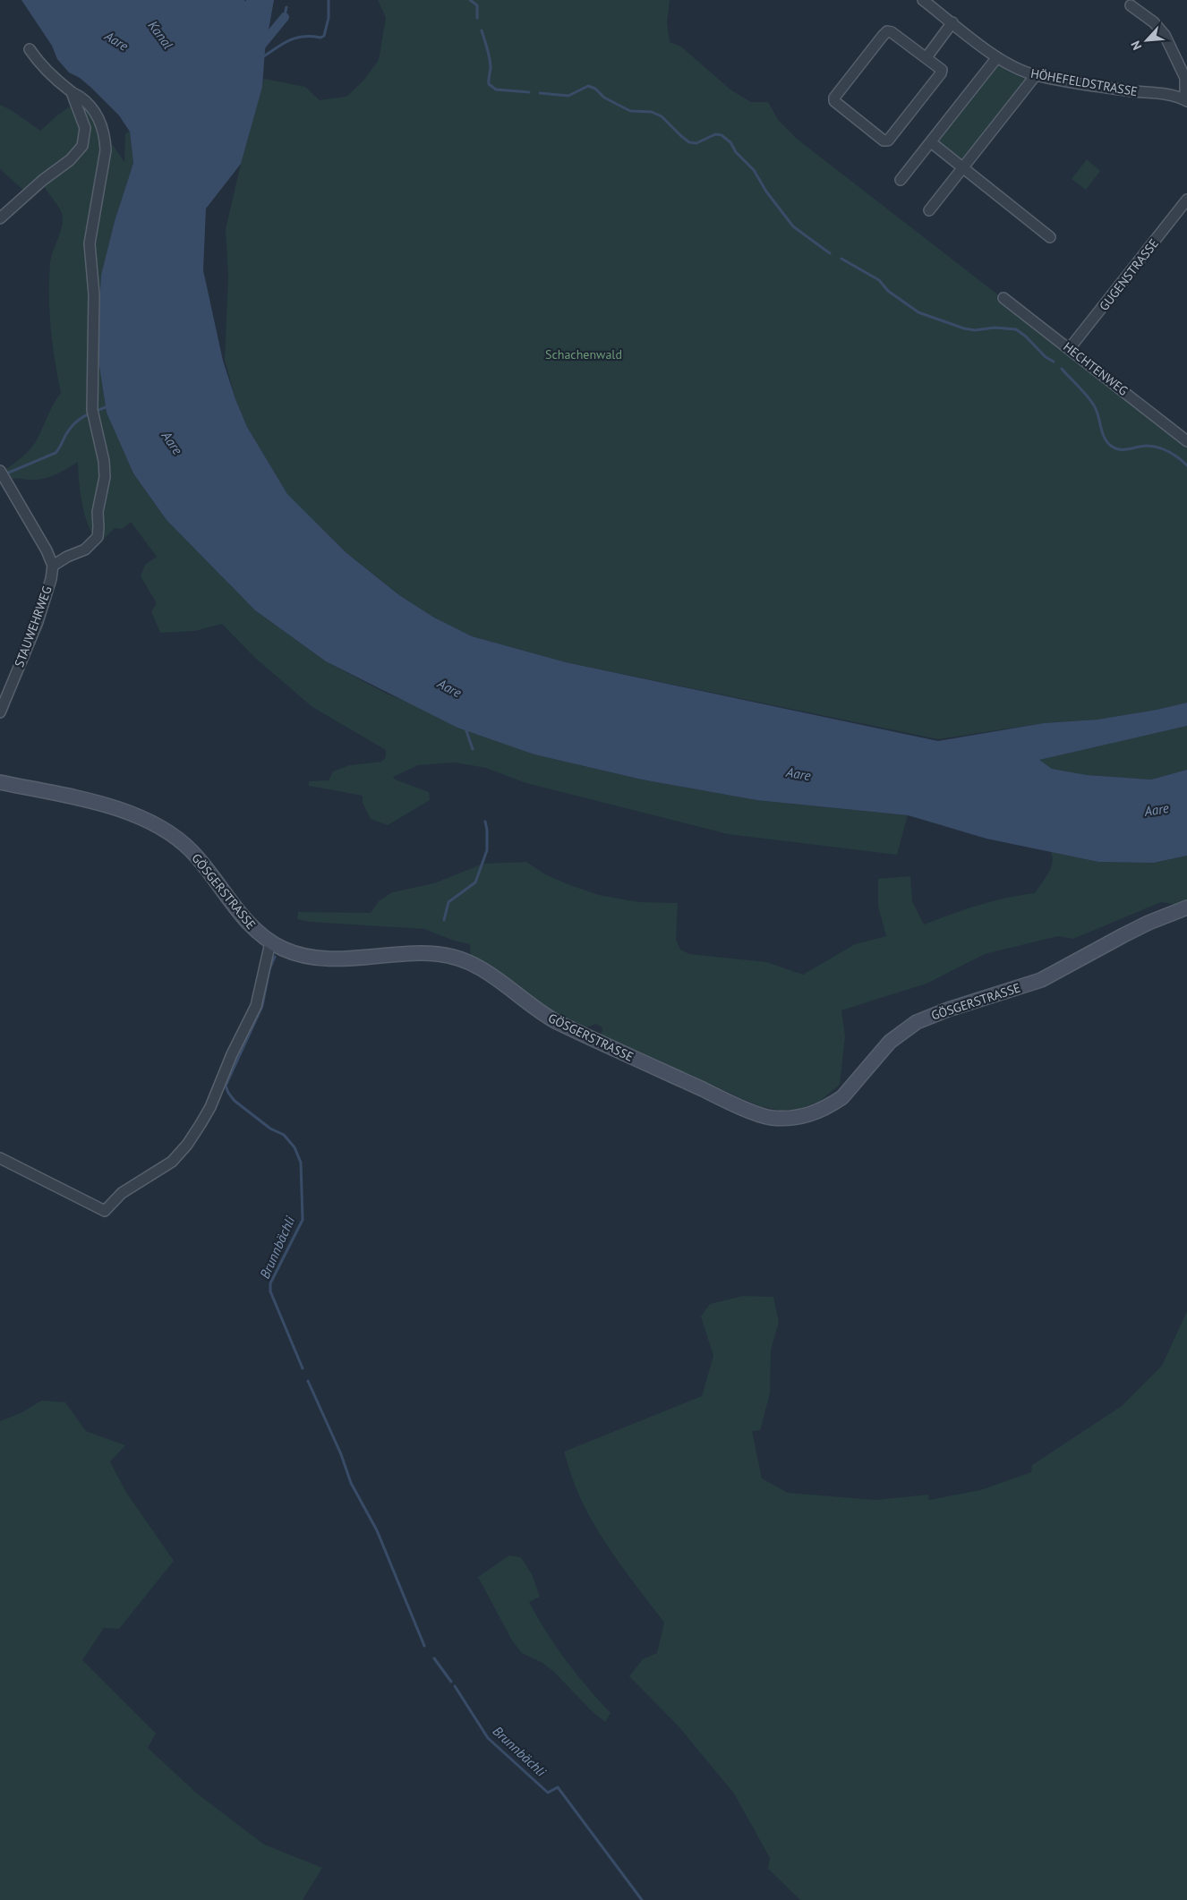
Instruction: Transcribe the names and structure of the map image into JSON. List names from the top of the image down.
{
  "streets": {
    "main road": ["GÖSGERSTRASSE"],
    "street": [
      "HÖHEFELDSTRASSE",
      "GUGENSTRASSE",
      "HECHTENWEG",
      "STAUWEHRWEG"
    ]
  },
  "crossings": [
    ["GUGENSTRASSE", "HECHTENWEG"]
  ],
  "water": ["Kanal", "Aare", "Brunnbächli"],
  "parks": ["Schachenwald"],
  "north": "bottom left"
}
